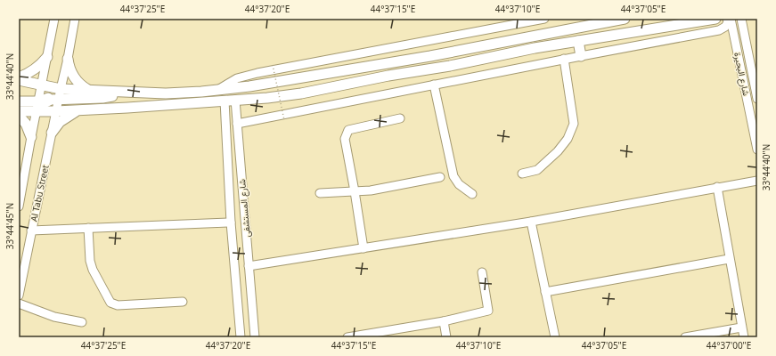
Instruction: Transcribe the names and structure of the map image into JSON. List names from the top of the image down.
{
  "streets": {
    "street": ["شارع البحيرة", "Al Tabu Street", "شارع المستشفى"]
  },
  "coordinates": [
    "44°37'25\"E",
    "44°37'20\"E",
    "44°37'15\"E",
    "44°37'10\"E",
    "44°37'05\"E",
    "33°44'40\"N",
    "33°44'45\"N",
    "44°37'00\"E"
  ]
}
